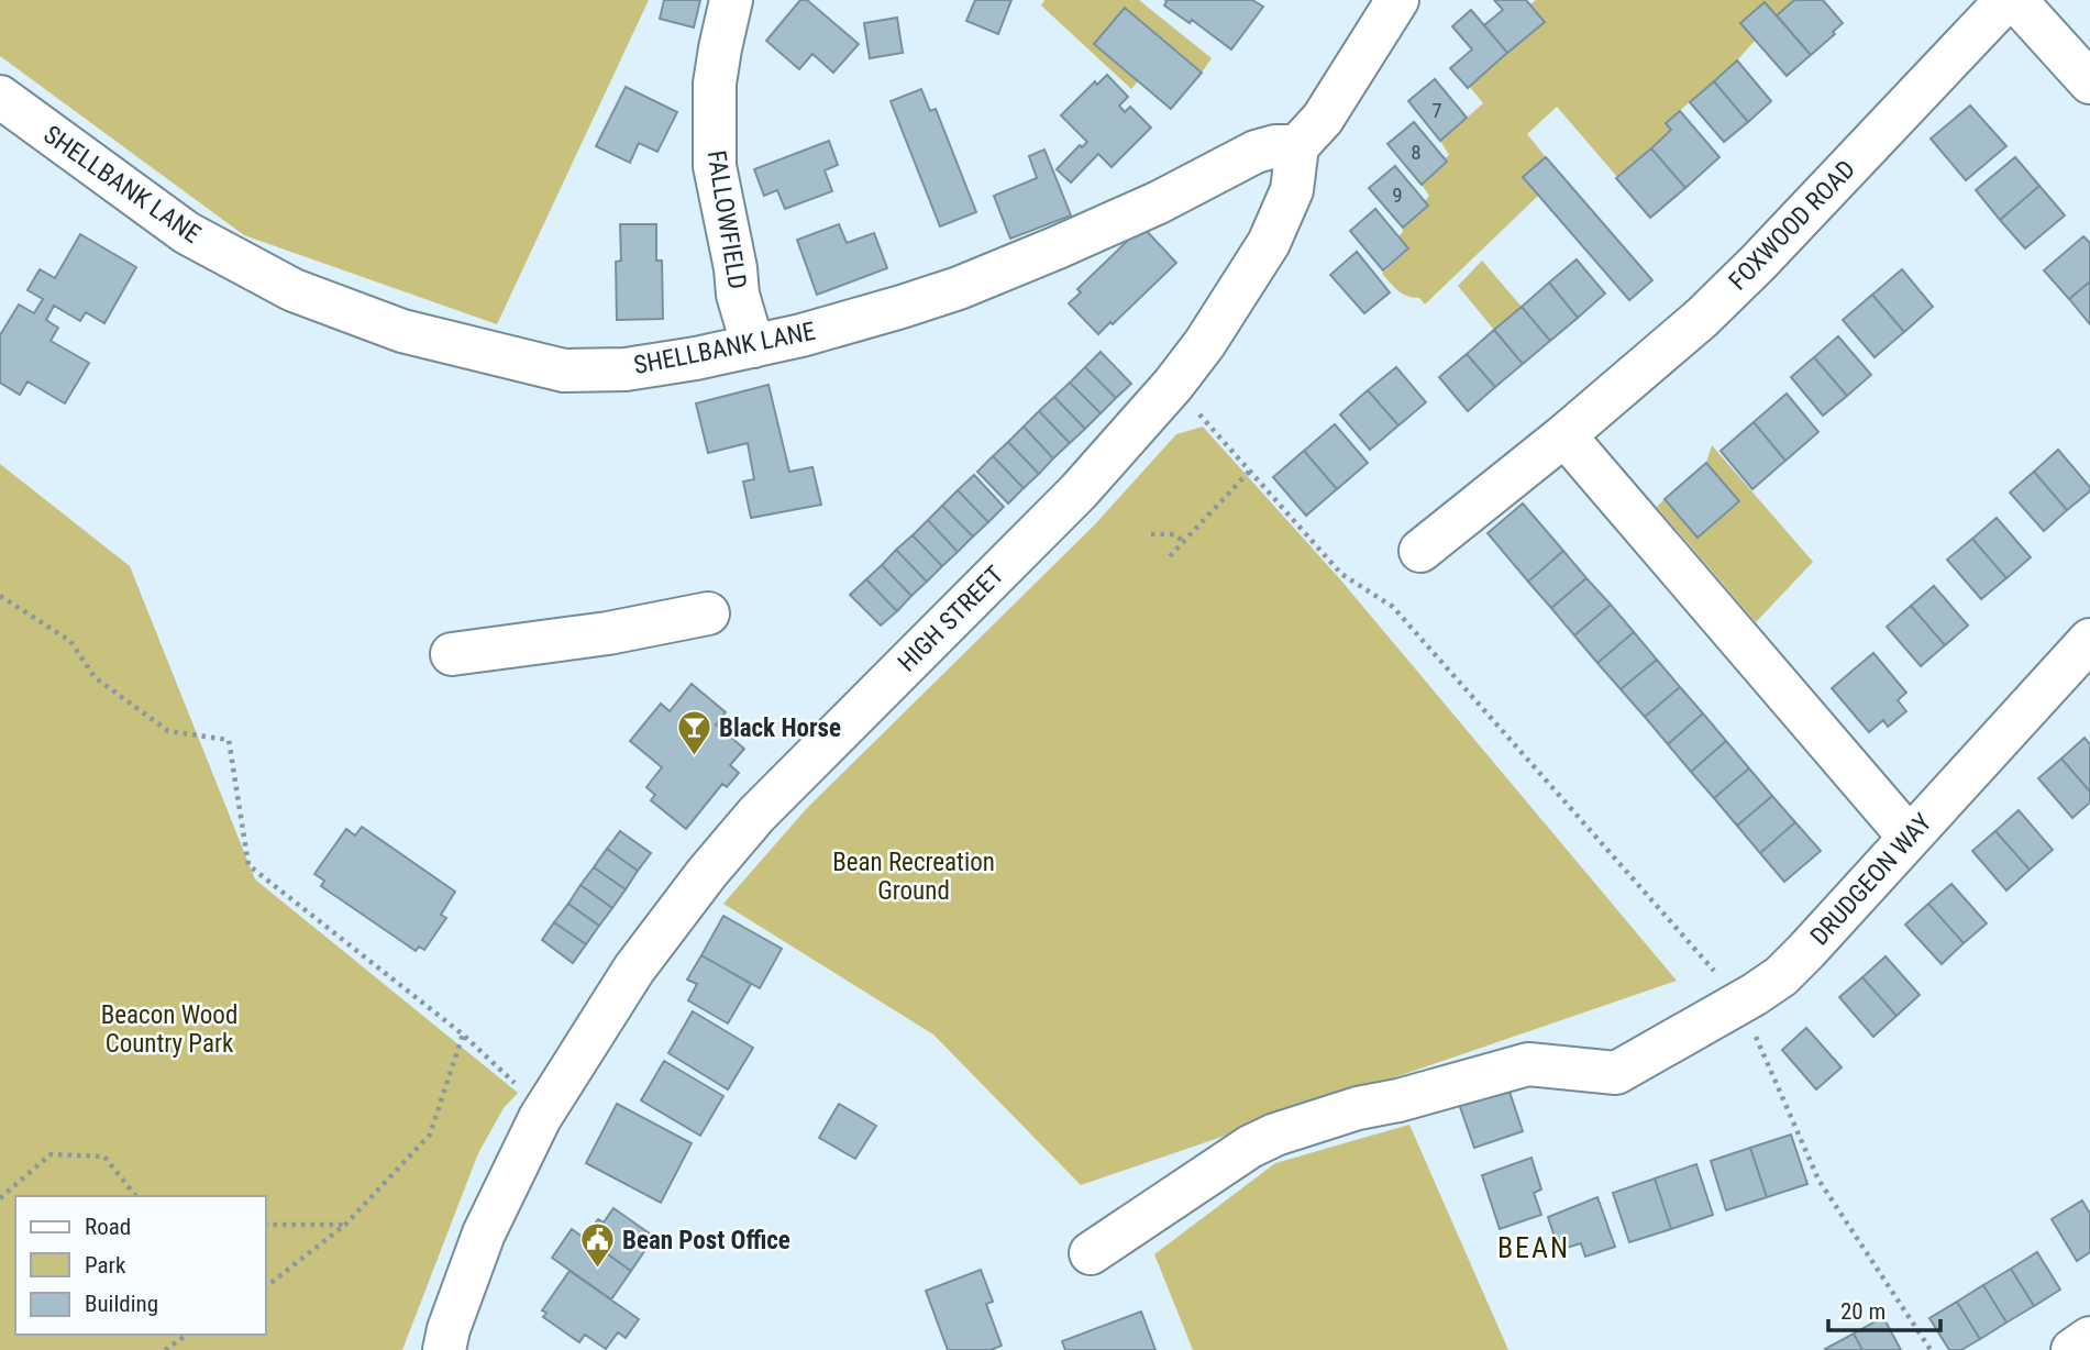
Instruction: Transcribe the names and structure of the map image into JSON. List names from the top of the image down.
{
  "streets": {
    "street": [
      "SHELLBANK LANE",
      "FALLOWFIELD",
      "FOXWOOD ROAD",
      "HIGH STREET",
      "DRUDGEON WAY"
    ]
  },
  "crossings": [
    ["SHELLBANK LANE", "FALLOWFIELD"],
    ["SHELLBANK LANE", "HIGH STREET"]
  ],
  "districts": ["BEAN"],
  "parks": ["Bean Recreation Ground", "Beacon Wood Country Park"],
  "places": {
    "bar": ["Black Horse"],
    "public building": ["Bean Post Office"]
  },
  "house_numbers": ["7", "8", "9"],
  "legend": ["Road", "Park", "Building"],
  "scale_bar": "20 m"
}
